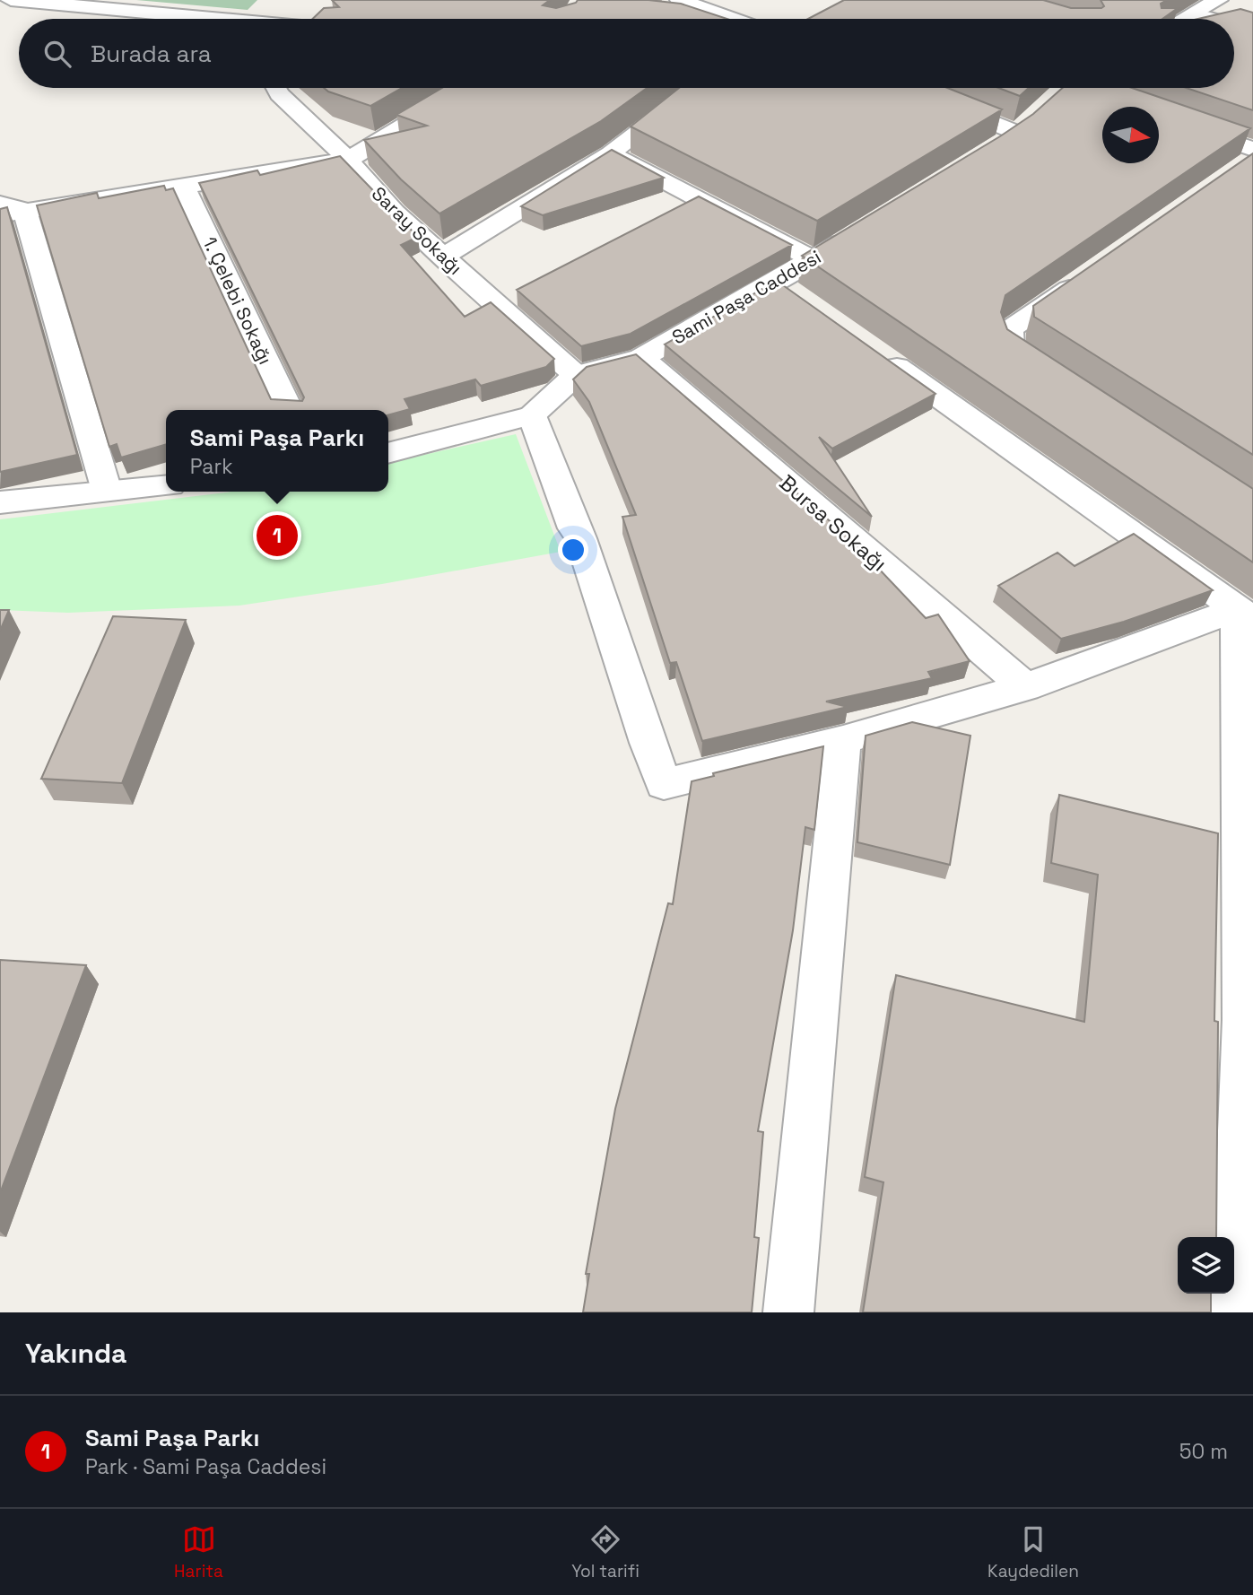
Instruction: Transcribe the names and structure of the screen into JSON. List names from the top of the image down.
{
  "streets": {
    "street": [
      "Saray Sokağı",
      "Sami Paşa Caddesi",
      "1. Çelebi Sokağı",
      "Bursa Sokağı"
    ]
  },
  "crossings": [
    ["Saray Sokağı", "Sami Paşa Caddesi"],
    ["Sami Paşa Caddesi", "Bursa Sokağı"]
  ],
  "north": "right",
  "page": {
    "search": "Burada ara",
    "popup": ["Sami Paşa Parkı", "Park"],
    "pins": "1",
    "heading": "Yakında",
    "list": [
      {
        "mark": "1",
        "name": "Sami Paşa Parkı",
        "note": "Park · Sami Paşa Caddesi",
        "value": "50 m"
      }
    ],
    "nav": ["Harita", "Yol tarifi", "Kaydedilen"]
  }
}
